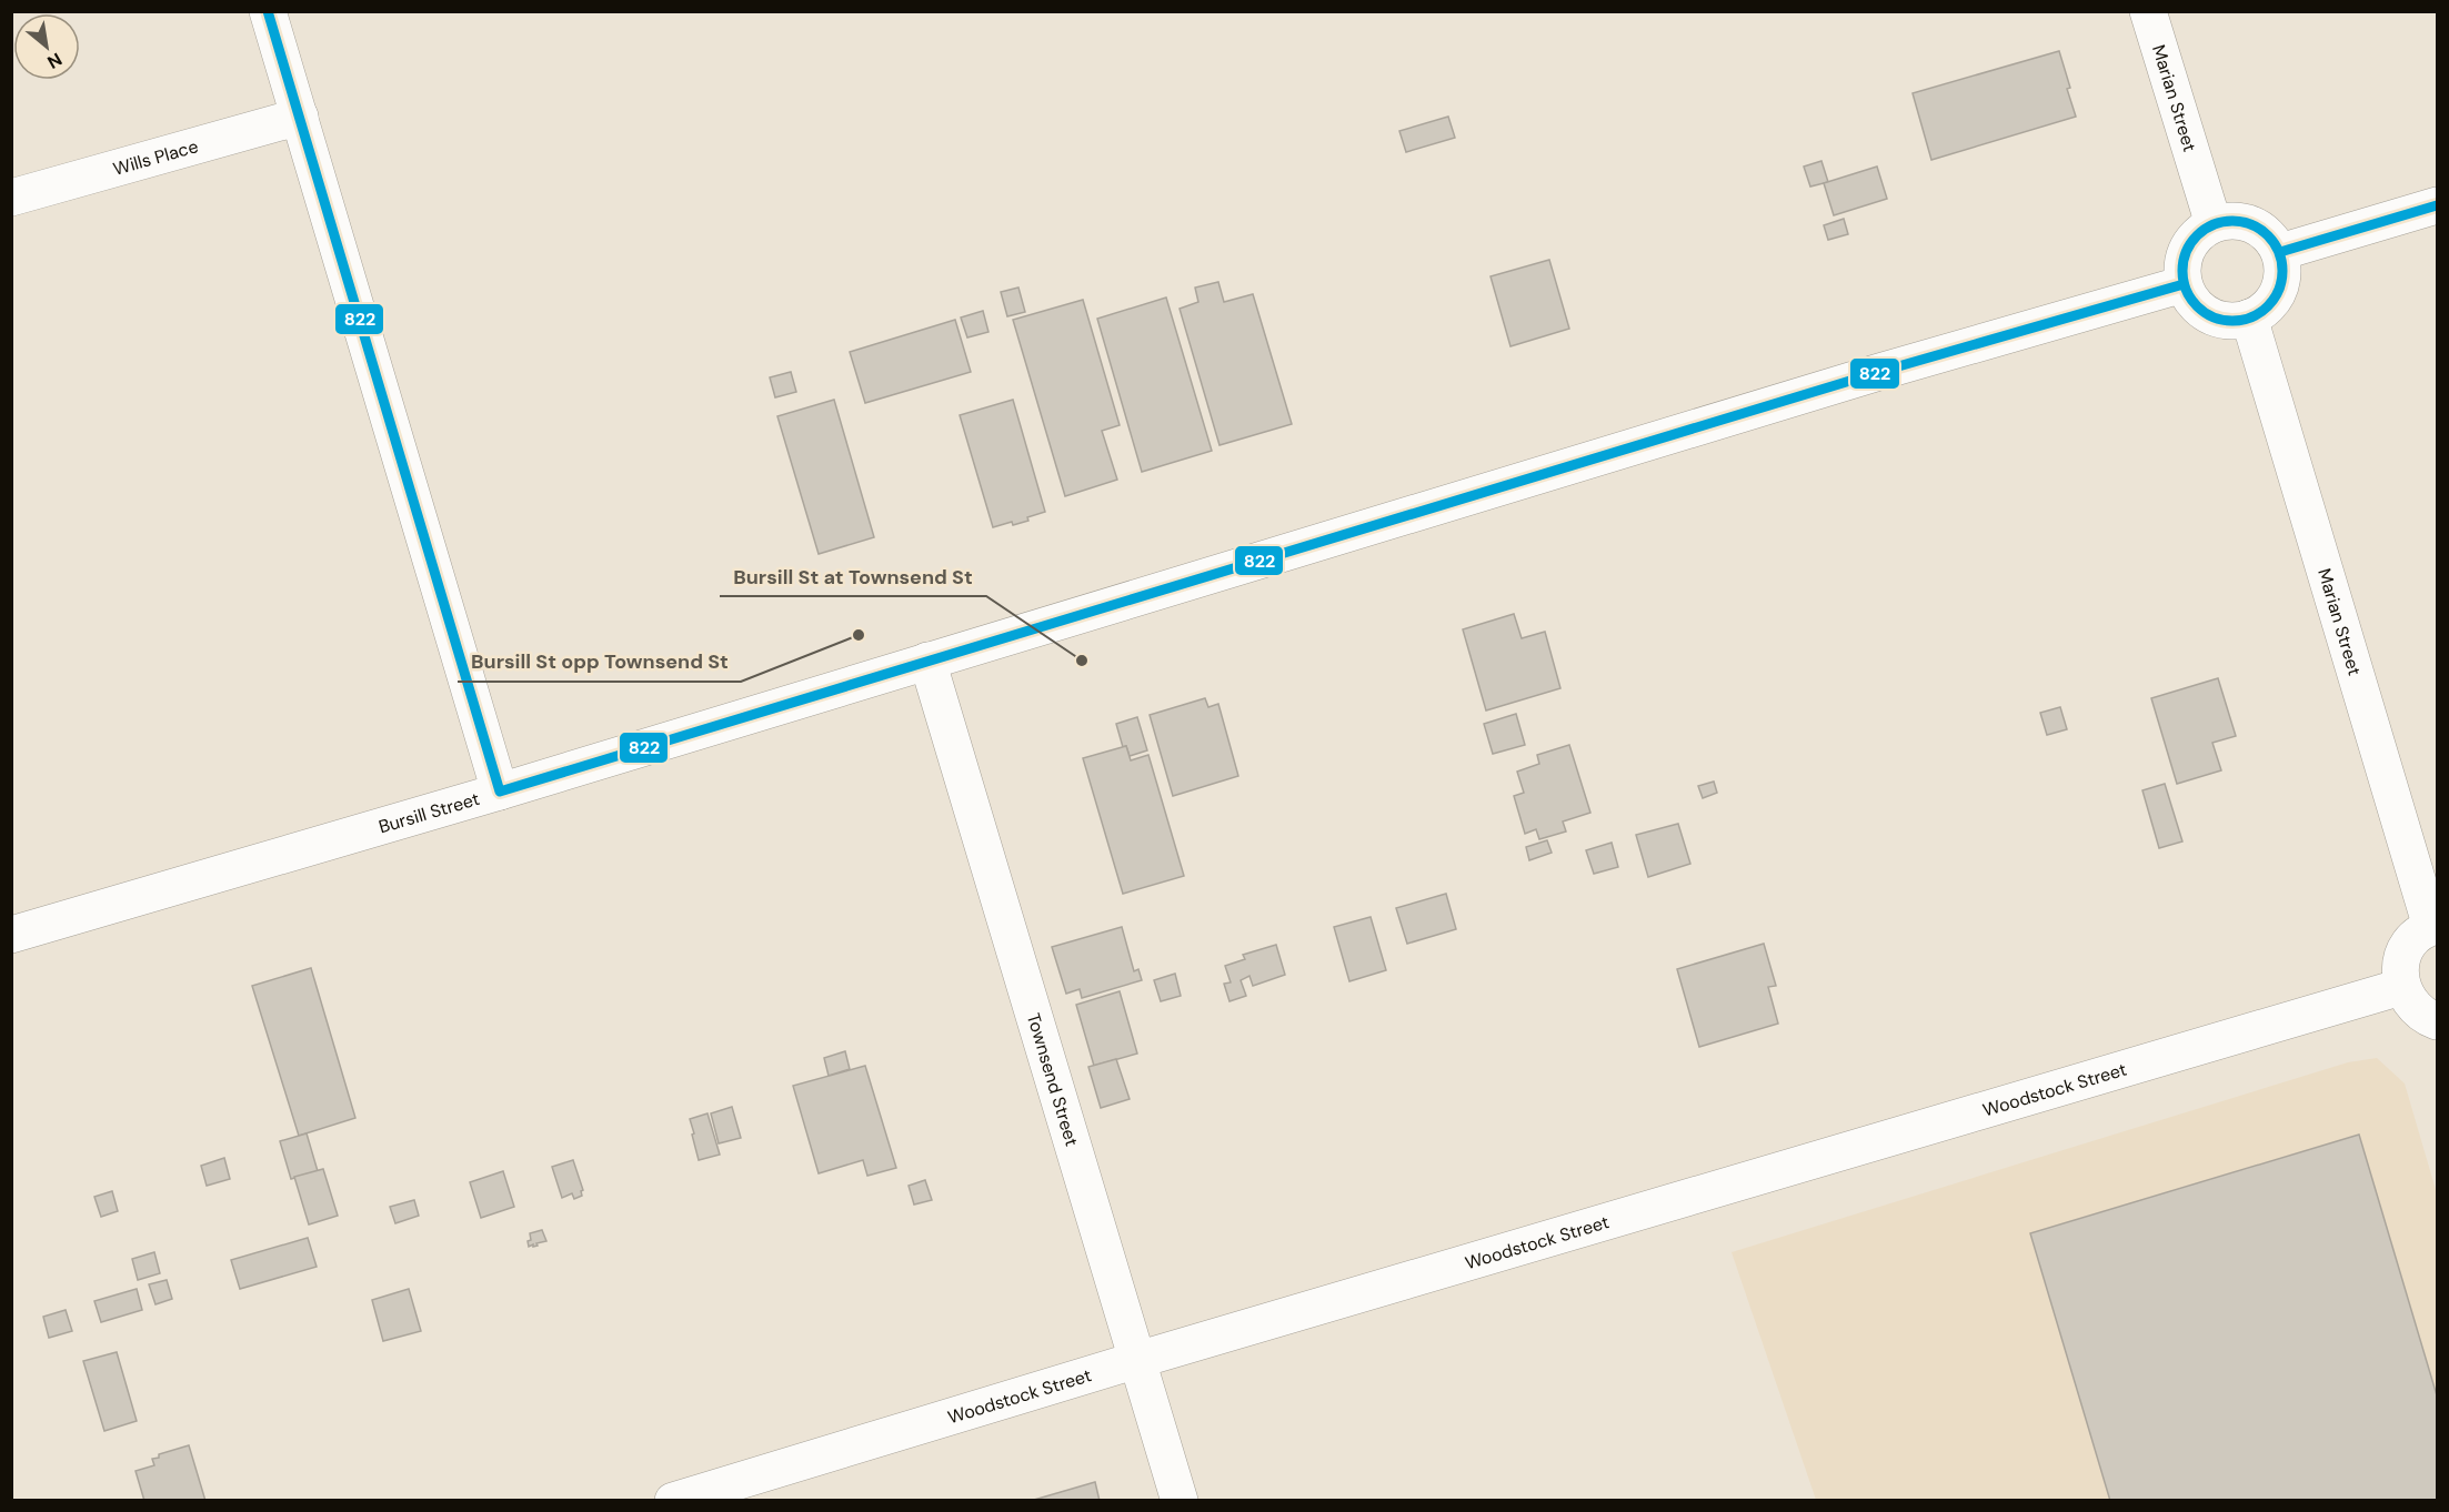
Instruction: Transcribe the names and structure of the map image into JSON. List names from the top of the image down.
{
  "streets": {
    "street": [
      "Marian Street",
      "Wills Place",
      "Bursill Street",
      "Townsend Street",
      "Woodstock Street"
    ]
  },
  "crossings": [
    ["Marian Street", "Bursill Street"],
    ["Bursill Street", "Townsend Street"],
    ["Townsend Street", "Woodstock Street"]
  ],
  "places": ["Bursill St opp Townsend St", "Bursill St at Townsend St"],
  "lines": ["transit line 822"],
  "north": "bottom right"
}
